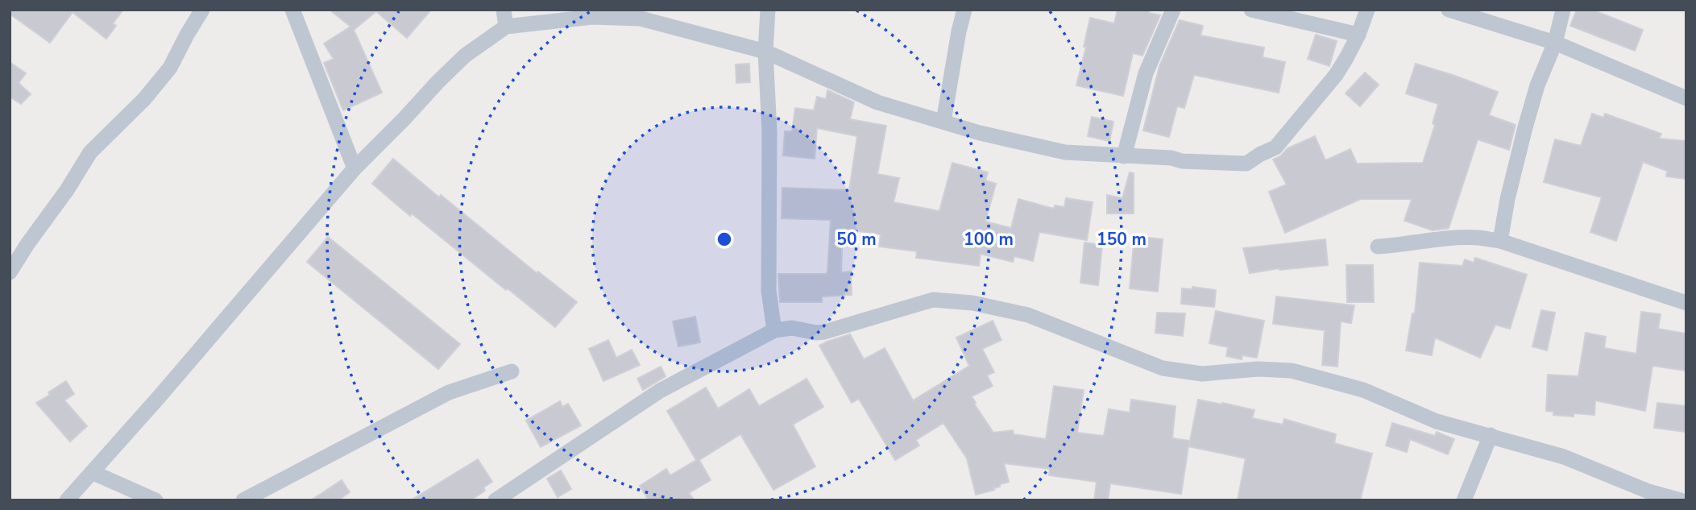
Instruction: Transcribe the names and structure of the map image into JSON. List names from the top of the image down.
{
  "rings": ["50 m", "100 m", "150 m"]
}
